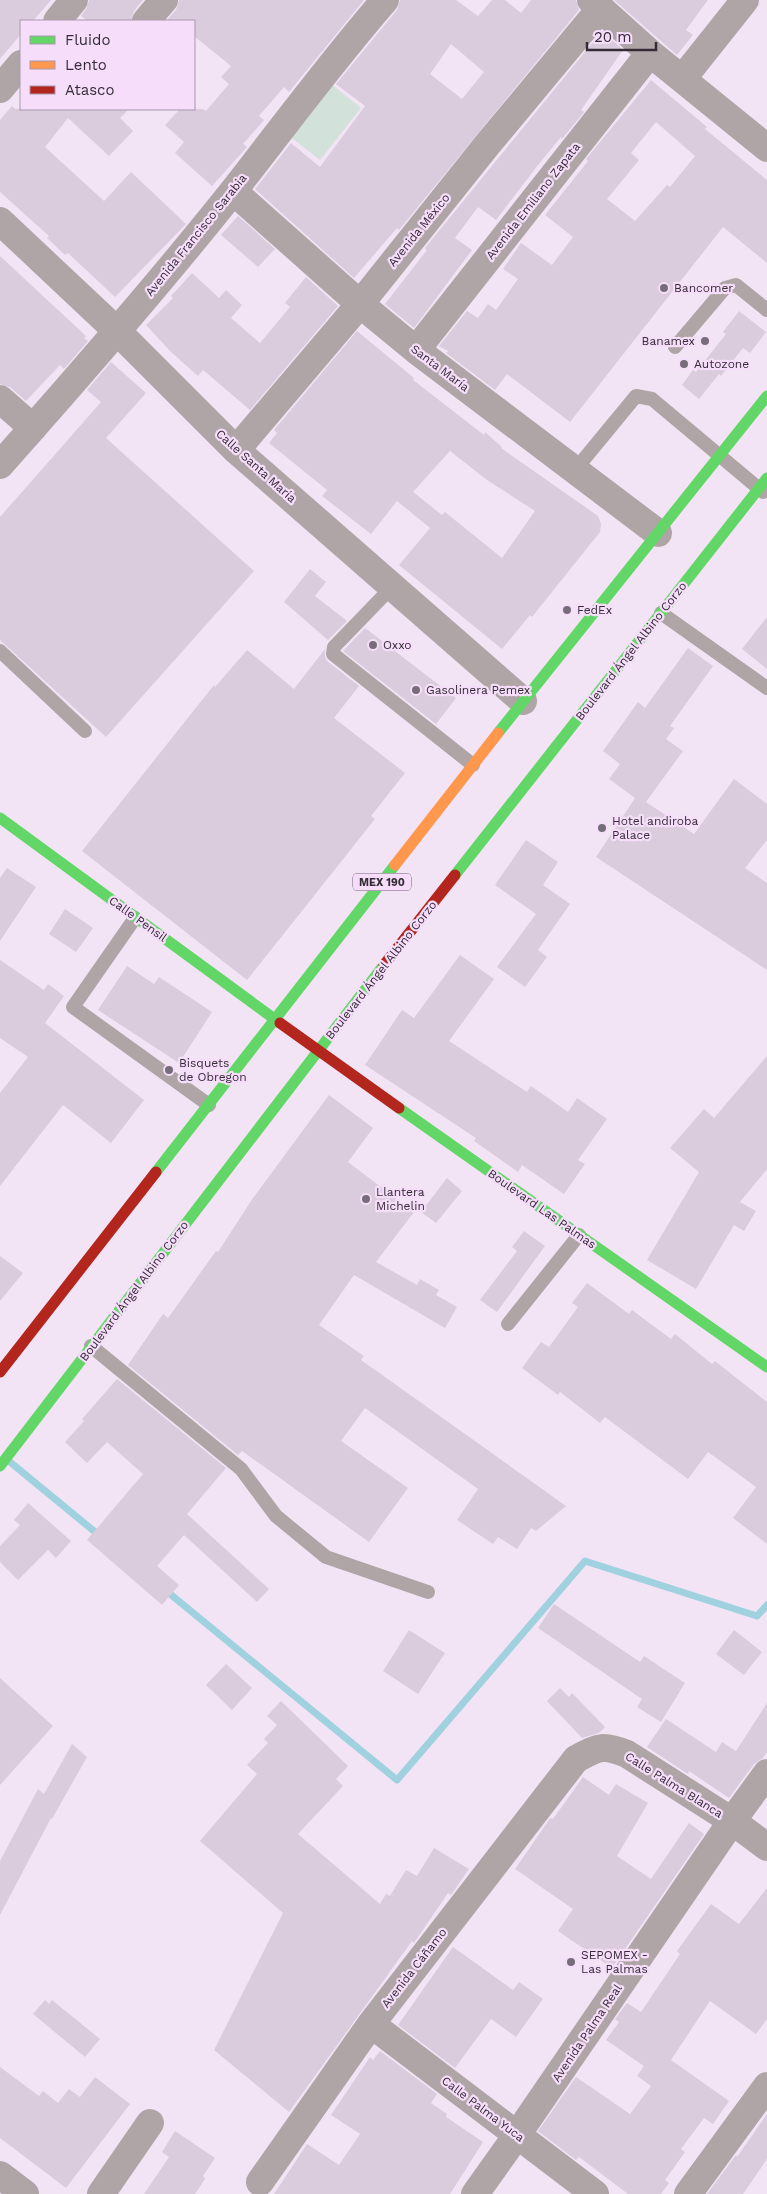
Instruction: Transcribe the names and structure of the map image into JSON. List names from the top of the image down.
{
  "streets": {
    "main road": [
      "Boulevard Ángel Albino Corzo",
      "MEX 190",
      "Calle Pensil",
      "Boulevard Las Palmas"
    ],
    "street": [
      "Avenida Emiliano Zapata",
      "Avenida México",
      "Avenida Francisco Sarabia",
      "Santa María",
      "Calle Santa María",
      "Calle Palma Blanca",
      "Avenida Cáñamo",
      "Avenida Palma Real",
      "Calle Palma Yuca"
    ]
  },
  "crossings": [
    ["Avenida Emiliano Zapata", "Santa María"],
    ["Avenida México", "Santa María"],
    ["Avenida México", "Calle Santa María"],
    ["Avenida Francisco Sarabia", "Santa María"],
    ["Avenida Francisco Sarabia", "Calle Santa María"],
    ["Santa María", "MEX 190"],
    ["Calle Santa María", "MEX 190"],
    ["Boulevard Ángel Albino Corzo", "Calle Pensil"],
    ["Boulevard Ángel Albino Corzo", "Boulevard Las Palmas"],
    ["MEX 190", "Calle Pensil"],
    ["Calle Pensil", "Boulevard Las Palmas"],
    ["Calle Palma Blanca", "Avenida Cáñamo"],
    ["Calle Palma Blanca", "Avenida Palma Real"],
    ["Avenida Cáñamo", "Calle Palma Yuca"],
    ["Avenida Palma Real", "Calle Palma Yuca"]
  ],
  "places": [
    "Bancomer",
    "Banamex",
    "Autozone",
    "FedEx",
    "Oxxo",
    "Gasolinera Pemex",
    "Hotel andiroba Palace",
    "Bisquets de Obregon",
    "Llantera Michelin",
    "SEPOMEX - Las Palmas"
  ],
  "legend": ["Fluido", "Lento", "Atasco"],
  "scale_bar": "20 m"
}
